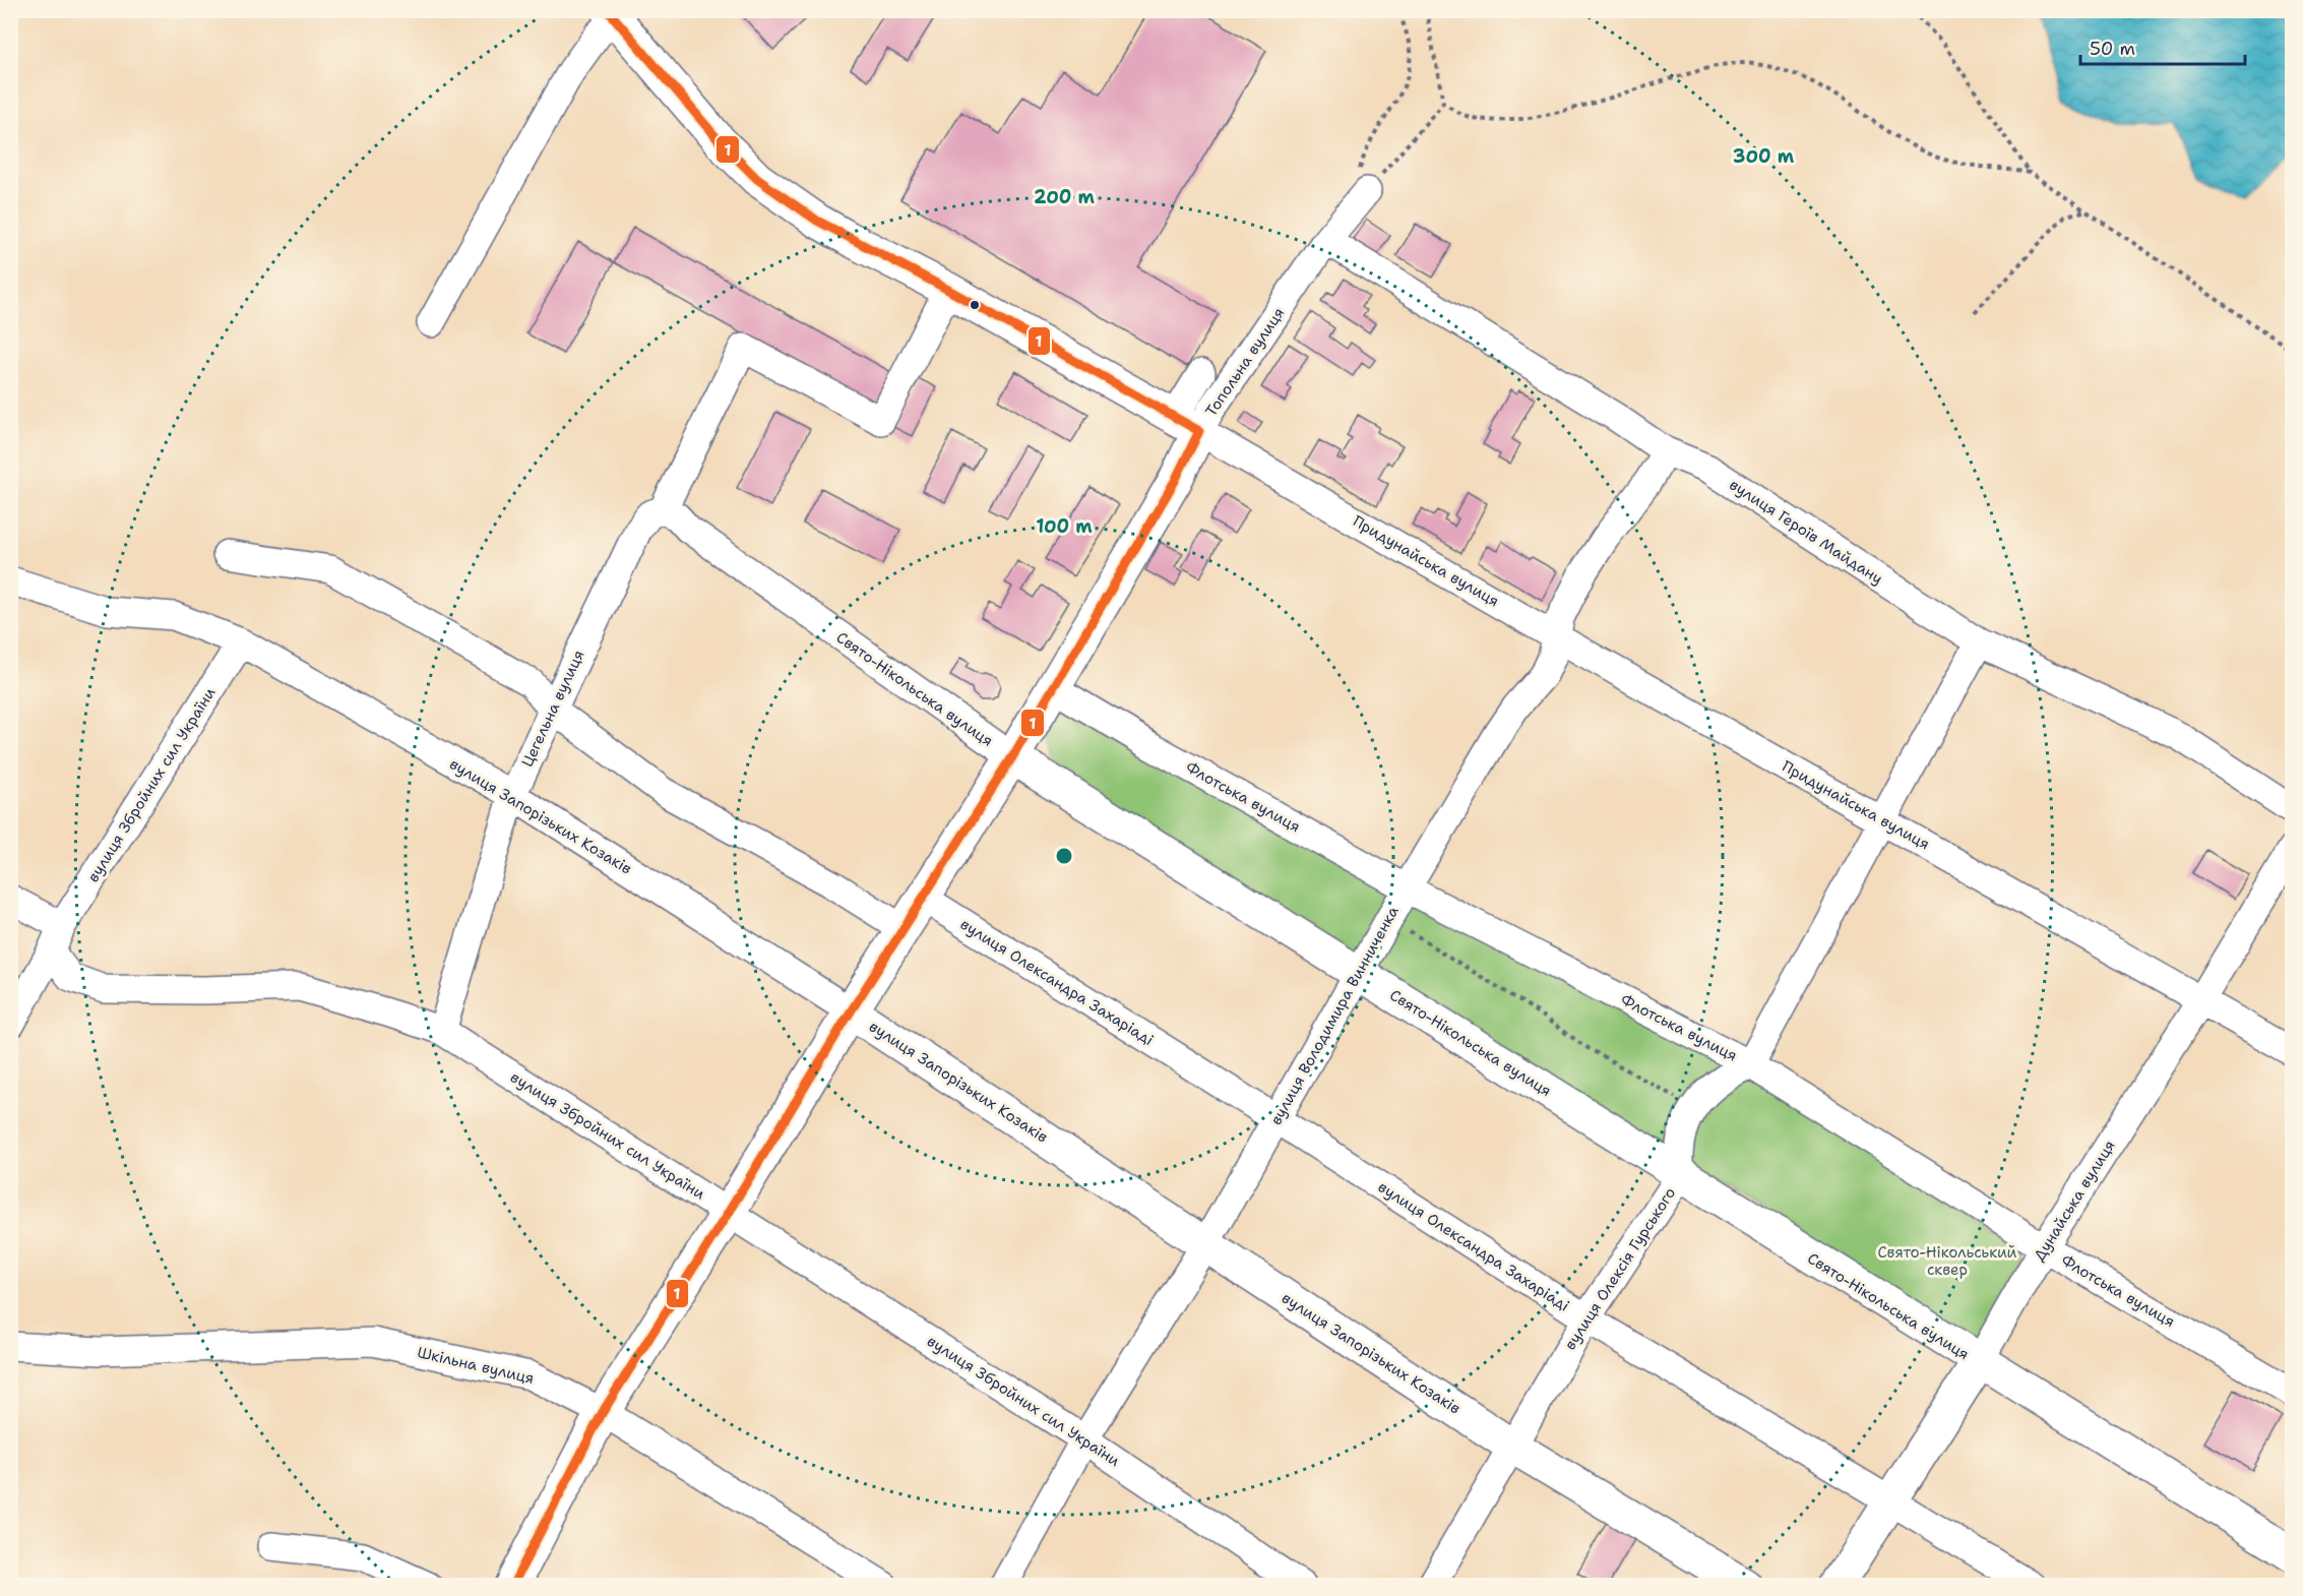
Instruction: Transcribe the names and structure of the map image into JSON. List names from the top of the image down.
{
  "streets": {
    "main road": [
      "Топольна вулиця",
      "Придунайська вулиця",
      "Свято-Нікольська вулиця",
      "вулиця Запорізьких Козаків",
      "Дунайська вулиця"
    ],
    "street": [
      "вулиця Героїв Майдану",
      "Цегельна вулиця",
      "вулиця Збройних сил України",
      "Флотська вулиця",
      "вулиця Олександра Захаріаді",
      "вулиця Володимира Винниченка",
      "вулиця Олексія Гурського",
      "Шкільна вулиця"
    ]
  },
  "crossings": [
    ["Топольна вулиця", "вулиця Героїв Майдану"],
    ["Топольна вулиця", "Придунайська вулиця"],
    ["Топольна вулиця", "Свято-Нікольська вулиця"],
    ["Топольна вулиця", "вулиця Збройних сил України"],
    ["Топольна вулиця", "Флотська вулиця"],
    ["Топольна вулиця", "вулиця Запорізьких Козаків"],
    ["Топольна вулиця", "вулиця Олександра Захаріаді"],
    ["Топольна вулиця", "Шкільна вулиця"],
    ["вулиця Героїв Майдану", "вулиця Володимира Винниченка"],
    ["Придунайська вулиця", "вулиця Володимира Винниченка"],
    ["Придунайська вулиця", "Дунайська вулиця"],
    ["Свято-Нікольська вулиця", "Цегельна вулиця"],
    ["Свято-Нікольська вулиця", "вулиця Володимира Винниченка"],
    ["Свято-Нікольська вулиця", "Дунайська вулиця"],
    ["Свято-Нікольська вулиця", "вулиця Олексія Гурського"],
    ["Цегельна вулиця", "вулиця Збройних сил України"],
    ["Цегельна вулиця", "вулиця Запорізьких Козаків"],
    ["вулиця Збройних сил України", "вулиця Запорізьких Козаків"],
    ["вулиця Збройних сил України", "вулиця Володимира Винниченка"],
    ["Флотська вулиця", "вулиця Володимира Винниченка"],
    ["Флотська вулиця", "Дунайська вулиця"],
    ["Флотська вулиця", "вулиця Олексія Гурського"],
    ["вулиця Запорізьких Козаків", "вулиця Володимира Винниченка"],
    ["вулиця Запорізьких Козаків", "вулиця Олексія Гурського"],
    ["вулиця Олександра Захаріаді", "вулиця Володимира Винниченка"],
    ["вулиця Олександра Захаріаді", "Дунайська вулиця"],
    ["вулиця Олександра Захаріаді", "вулиця Олексія Гурського"]
  ],
  "parks": ["Свято-Нікольський сквер"],
  "lines": ["transit line 1"],
  "scale_bar": "50 m",
  "rings": ["300 m", "200 m", "100 m"]
}
